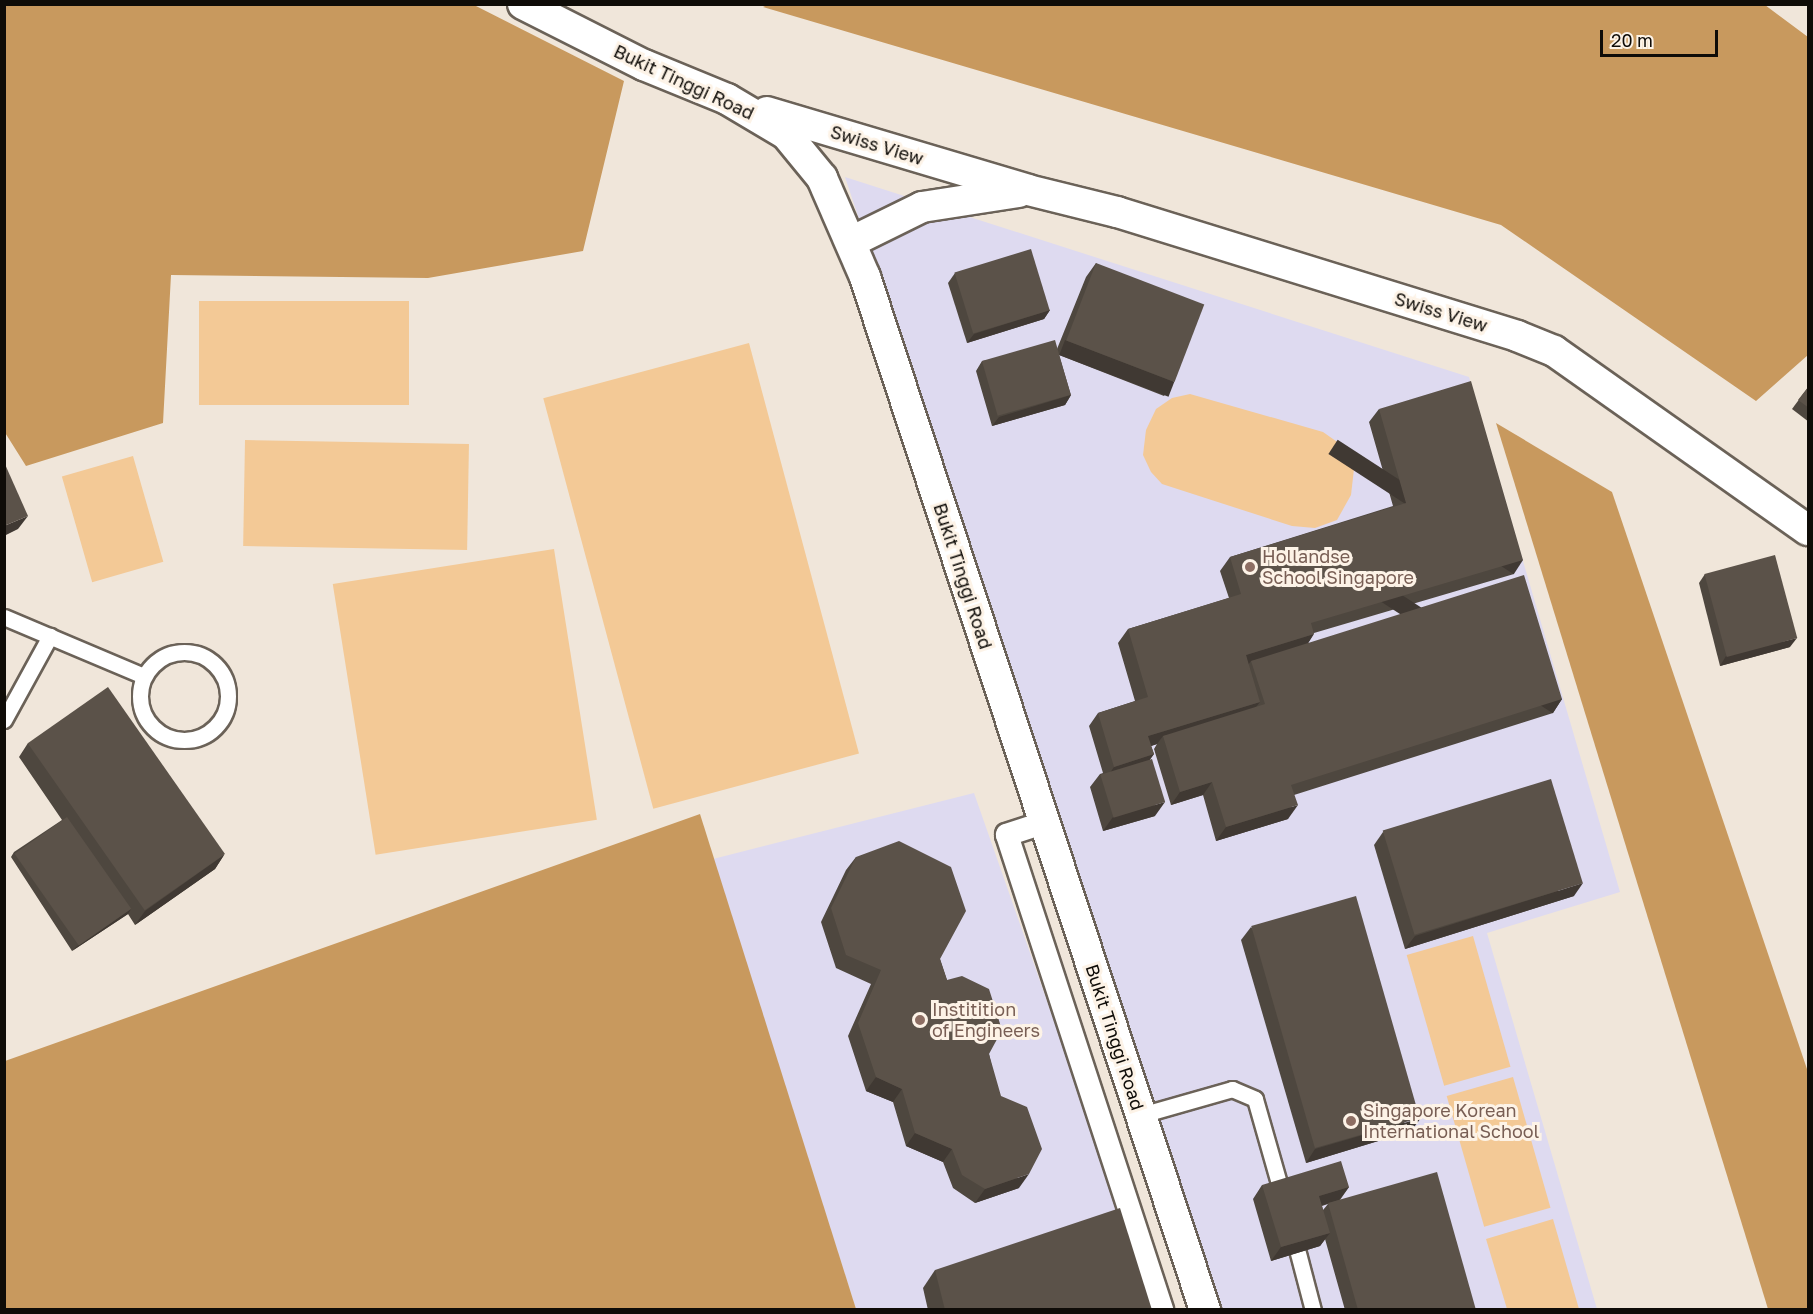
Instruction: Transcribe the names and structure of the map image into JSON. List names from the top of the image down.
{
  "streets": {
    "street": ["Bukit Tinggi Road", "Swiss View"]
  },
  "crossings": [
    ["Bukit Tinggi Road", "Swiss View"]
  ],
  "places": ["Hollandse School Singapore", "Institition of Engineers", "Singapore Korean International School"],
  "scale_bar": "20 m"
}
